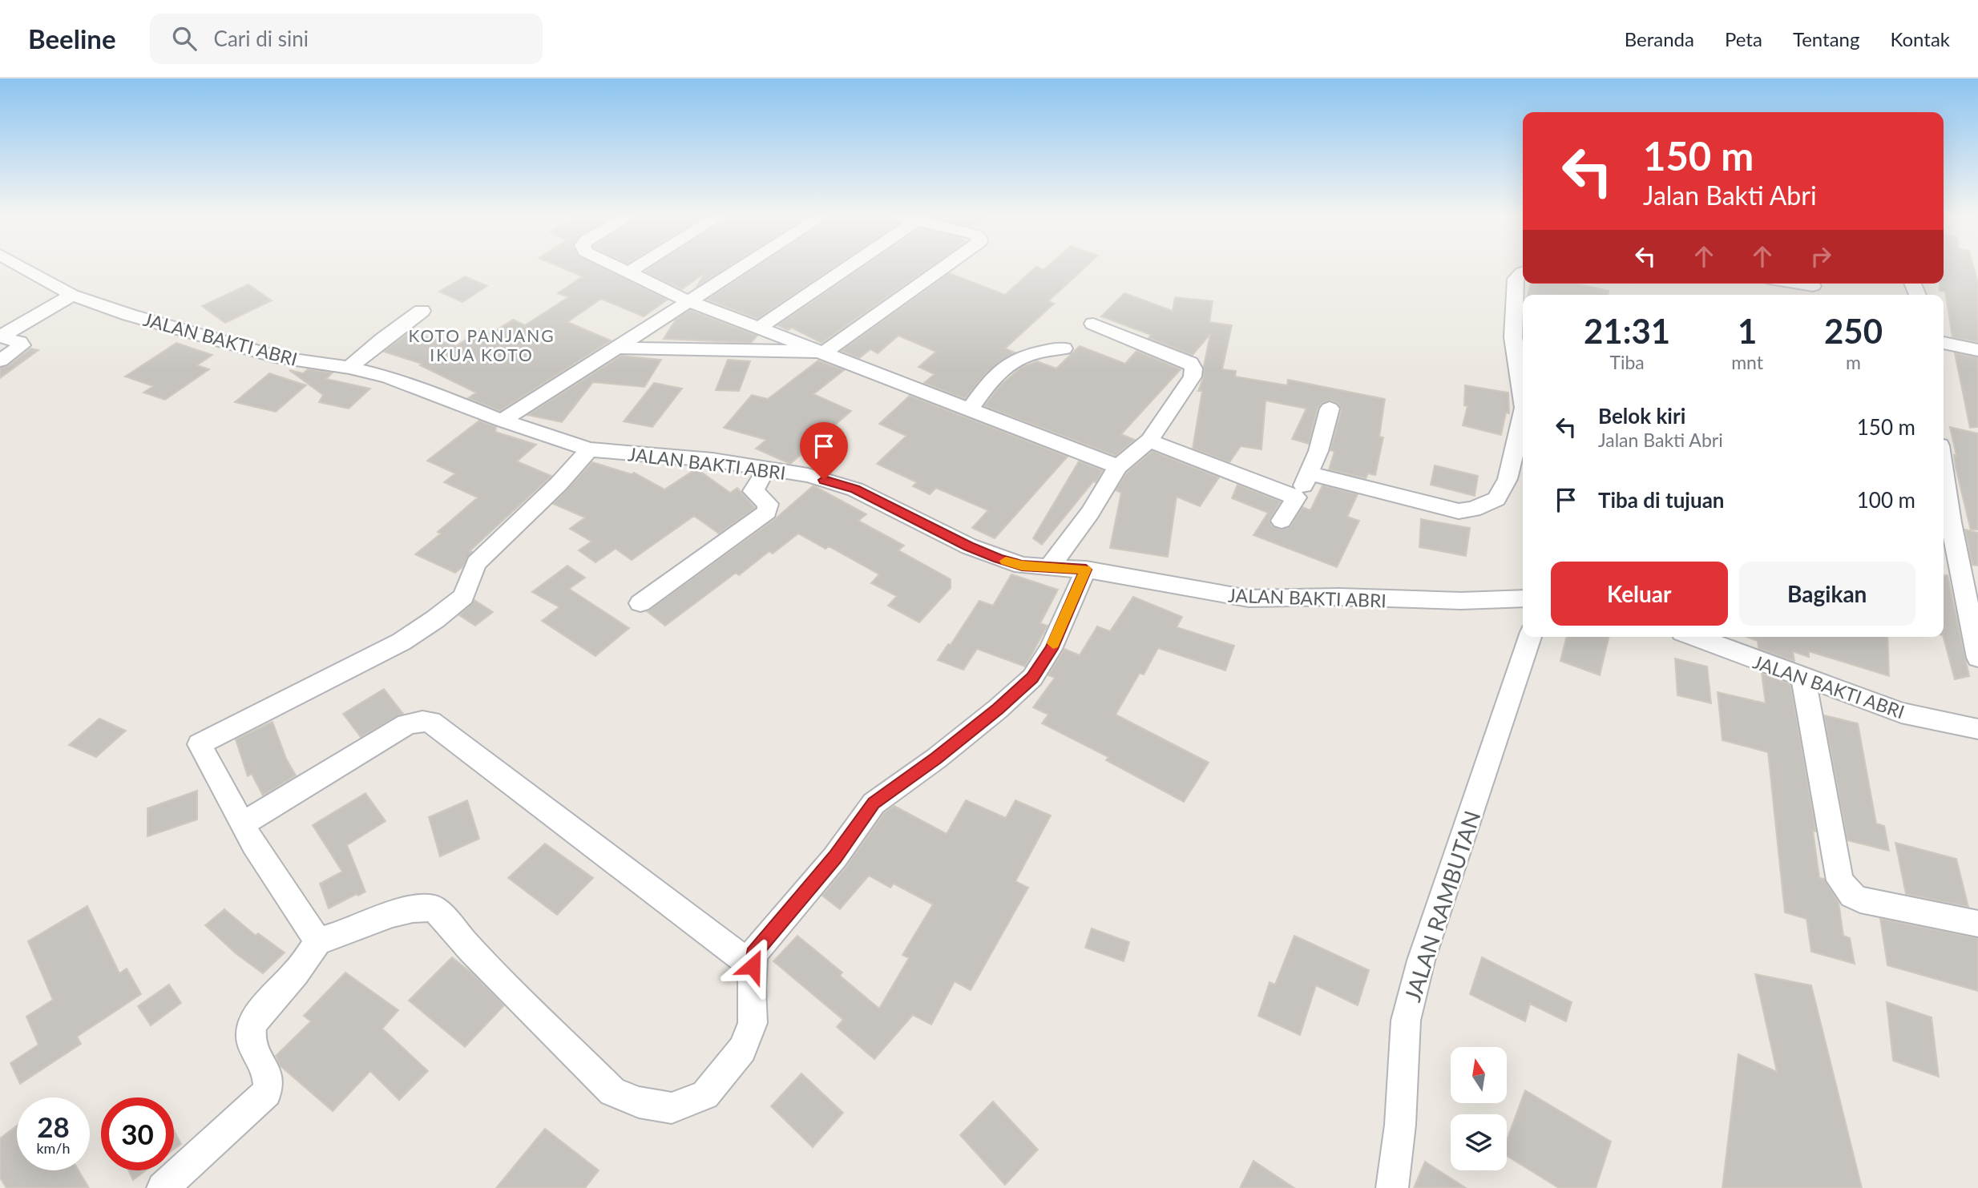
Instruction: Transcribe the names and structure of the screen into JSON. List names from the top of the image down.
{
  "streets": {
    "street": ["JALAN BAKTI ABRI", "JALAN RAMBUTAN"]
  },
  "districts": ["KOTO PANJANG IKUA KOTO"],
  "north": "top",
  "page": {
    "header": "Beeline",
    "search": "Cari di sini",
    "nav": [
      "Beranda",
      "Peta",
      "Tentang",
      "Kontak"
    ],
    "turn": ["150 m", "Jalan Bakti Abri"],
    "eta": [
      "21:31",
      "Tiba",
      "1",
      "mnt",
      "250",
      "m"
    ],
    "list": [
      {
        "name": "Belok kiri",
        "note": "Jalan Bakti Abri",
        "value": "150 m"
      },
      {
        "name": "Tiba di tujuan",
        "value": "100 m"
      }
    ],
    "buttons": ["Keluar", "Bagikan"],
    "speed": "28 km/h",
    "limit": "30"
  }
}
